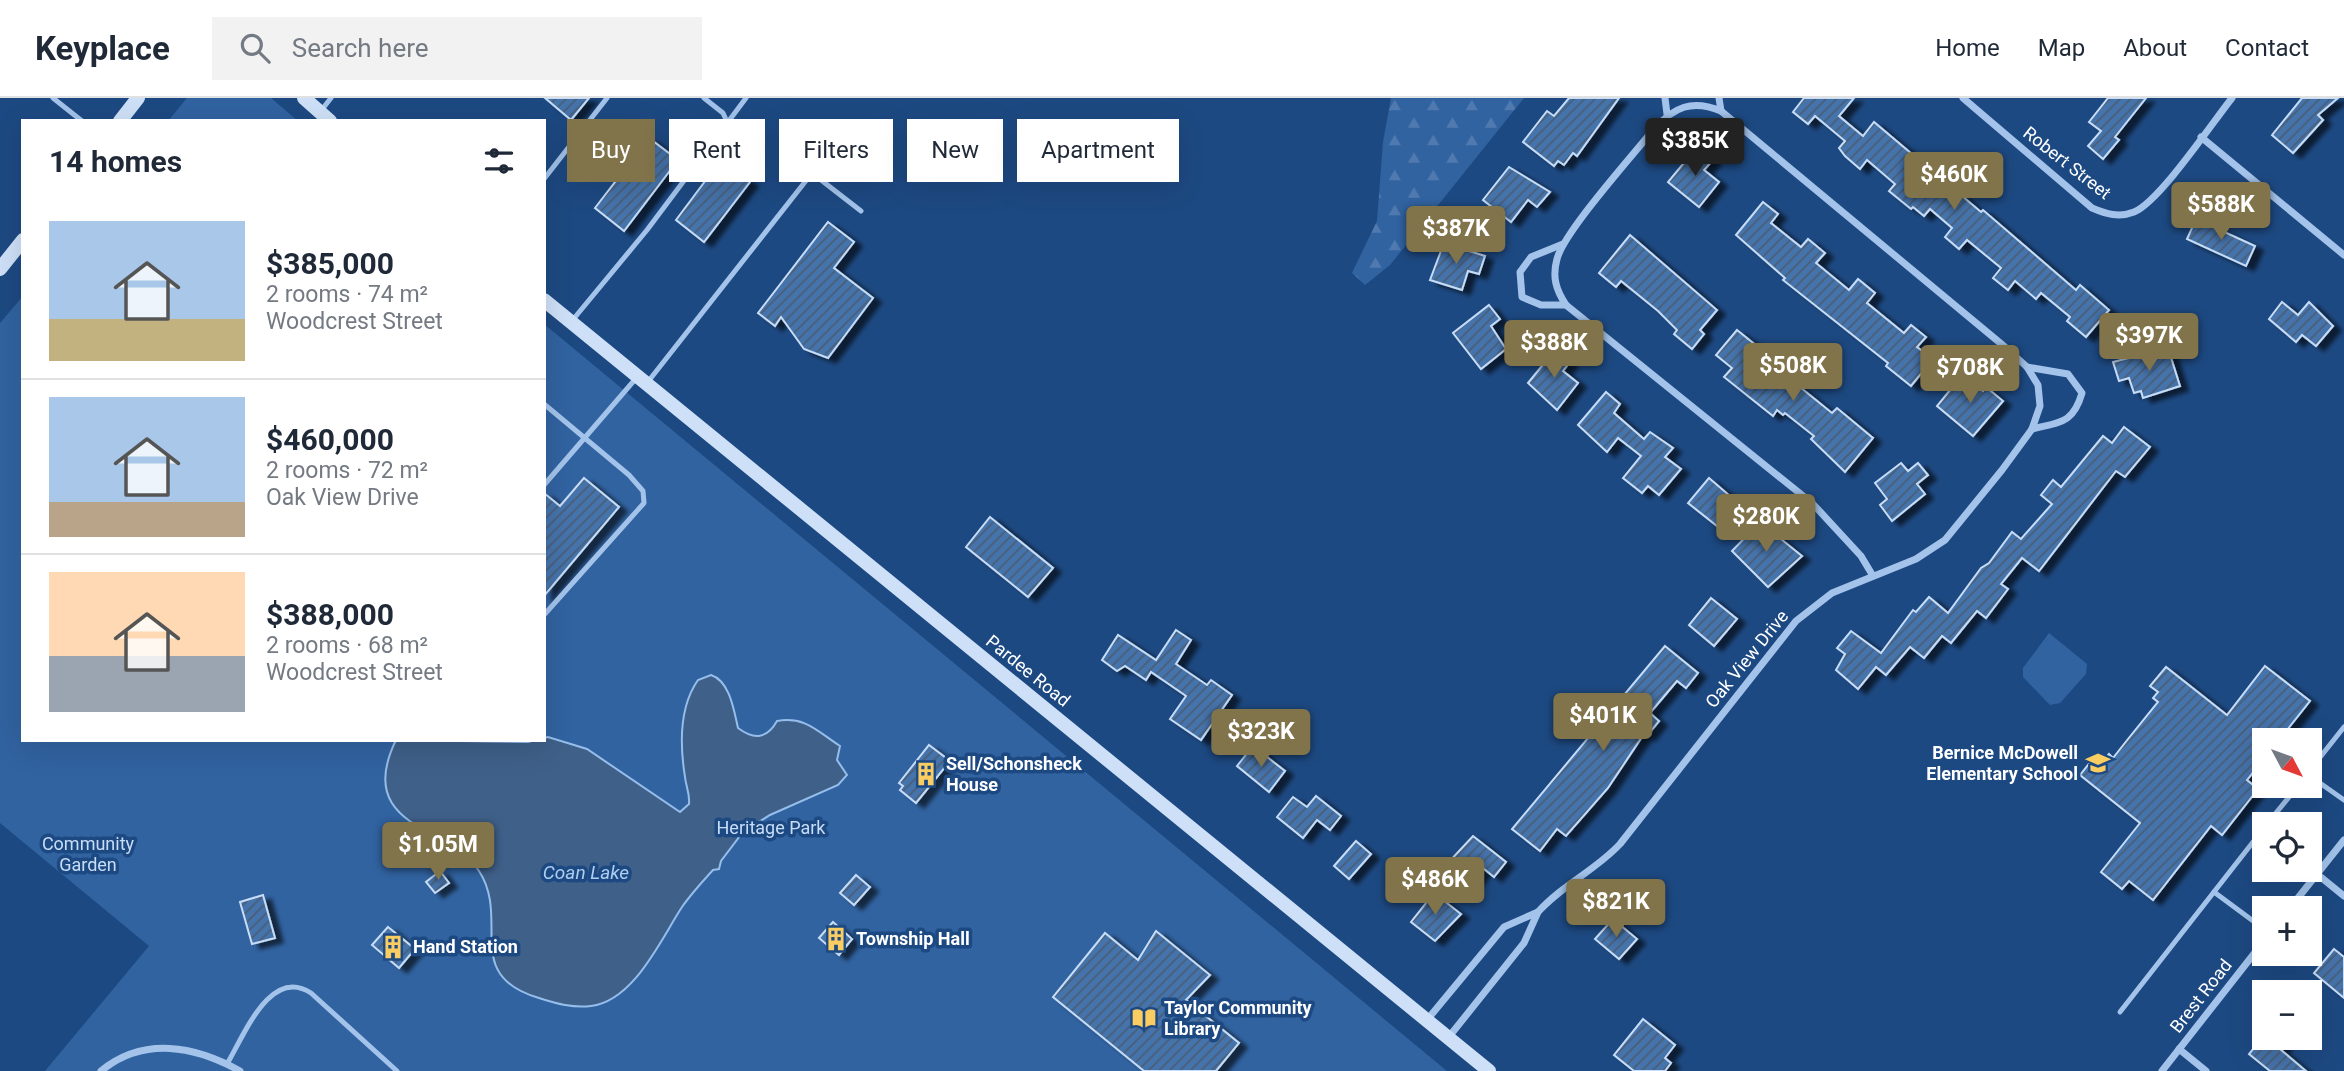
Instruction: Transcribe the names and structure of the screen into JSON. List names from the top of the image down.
{
  "streets": {
    "main road": ["Pardee Road"],
    "street": ["Robert Street", "Oak View Drive", "Brest Road"]
  },
  "crossings": [
    ["Oak View Drive", "Pardee Road"]
  ],
  "water": ["Coan Lake"],
  "parks": ["Heritage Park", "Community Garden"],
  "places": {
    "school or university": ["Bernice McDowell Elementary School"],
    "building": ["Sell/Schonsheck House", "Township Hall", "Hand Station"],
    "library": ["Taylor Community Library"]
  },
  "north": "bottom right",
  "page": {
    "header": "Keyplace",
    "search": "Search here",
    "nav": [
      "Home",
      "Map",
      "About",
      "Contact"
    ],
    "price": [
      "$385K",
      "$460K",
      "$588K",
      "$387K",
      "$397K",
      "$388K",
      "$508K",
      "$708K",
      "$280K",
      "$401K",
      "$323K",
      "$1.05M",
      "$486K",
      "$821K"
    ],
    "chip": [
      "Buy",
      "Rent",
      "Filters",
      "New",
      "Apartment"
    ],
    "heading": "14 homes",
    "list": [
      {
        "name": "$385,000",
        "note": "2 rooms · 74 m² · Woodcrest Street"
      },
      {
        "name": "$460,000",
        "note": "2 rooms · 72 m² · Oak View Drive"
      },
      {
        "name": "$388,000",
        "note": "2 rooms · 68 m² · Woodcrest Street"
      }
    ],
    "map_buttons": ["+", "−"]
  }
}
